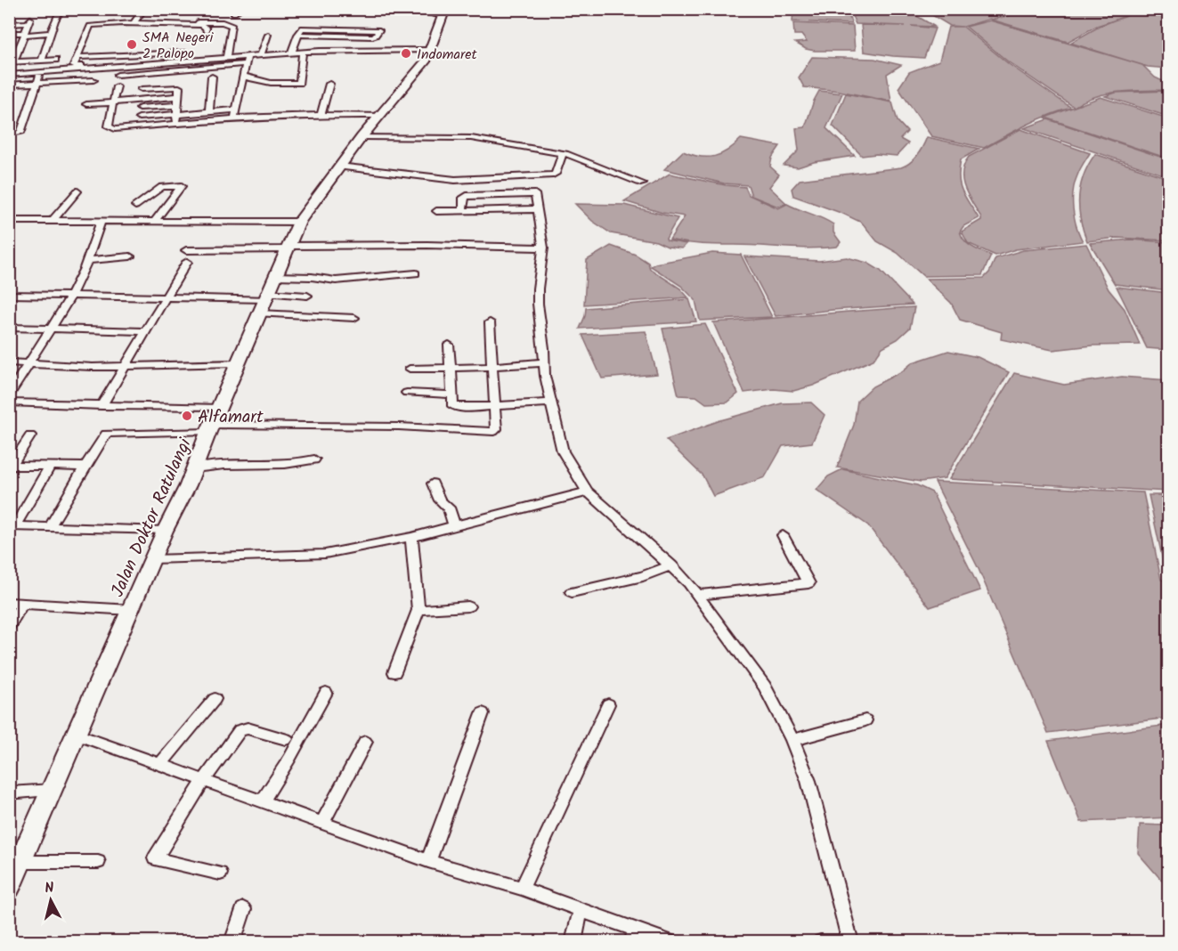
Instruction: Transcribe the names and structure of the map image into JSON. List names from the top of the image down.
{
  "streets": {
    "highway": ["Jalan Doktor Ratulangi"]
  },
  "places": ["SMA Negeri 2 Palopo", "Indomaret", "Alfamart"],
  "north": "top"
}
